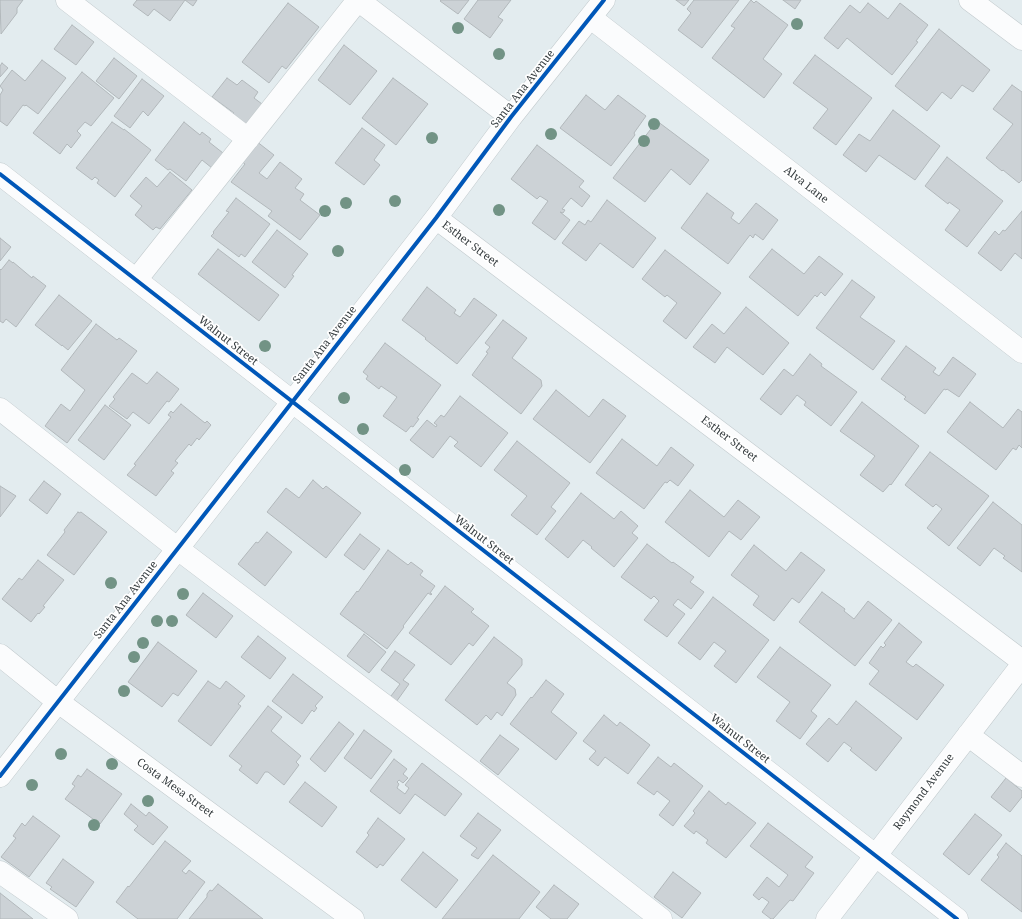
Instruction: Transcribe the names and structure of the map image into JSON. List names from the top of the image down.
{
  "streets": {
    "street": [
      "Santa Ana Avenue",
      "Alva Lane",
      "Esther Street",
      "Walnut Street",
      "Costa Mesa Street",
      "Raymond Avenue"
    ]
  },
  "crossings": [
    ["Santa Ana Avenue", "Alva Lane"],
    ["Santa Ana Avenue", "Esther Street"],
    ["Santa Ana Avenue", "Walnut Street"],
    ["Santa Ana Avenue", "Costa Mesa Street"],
    ["Walnut Street", "Raymond Avenue"]
  ]
}
